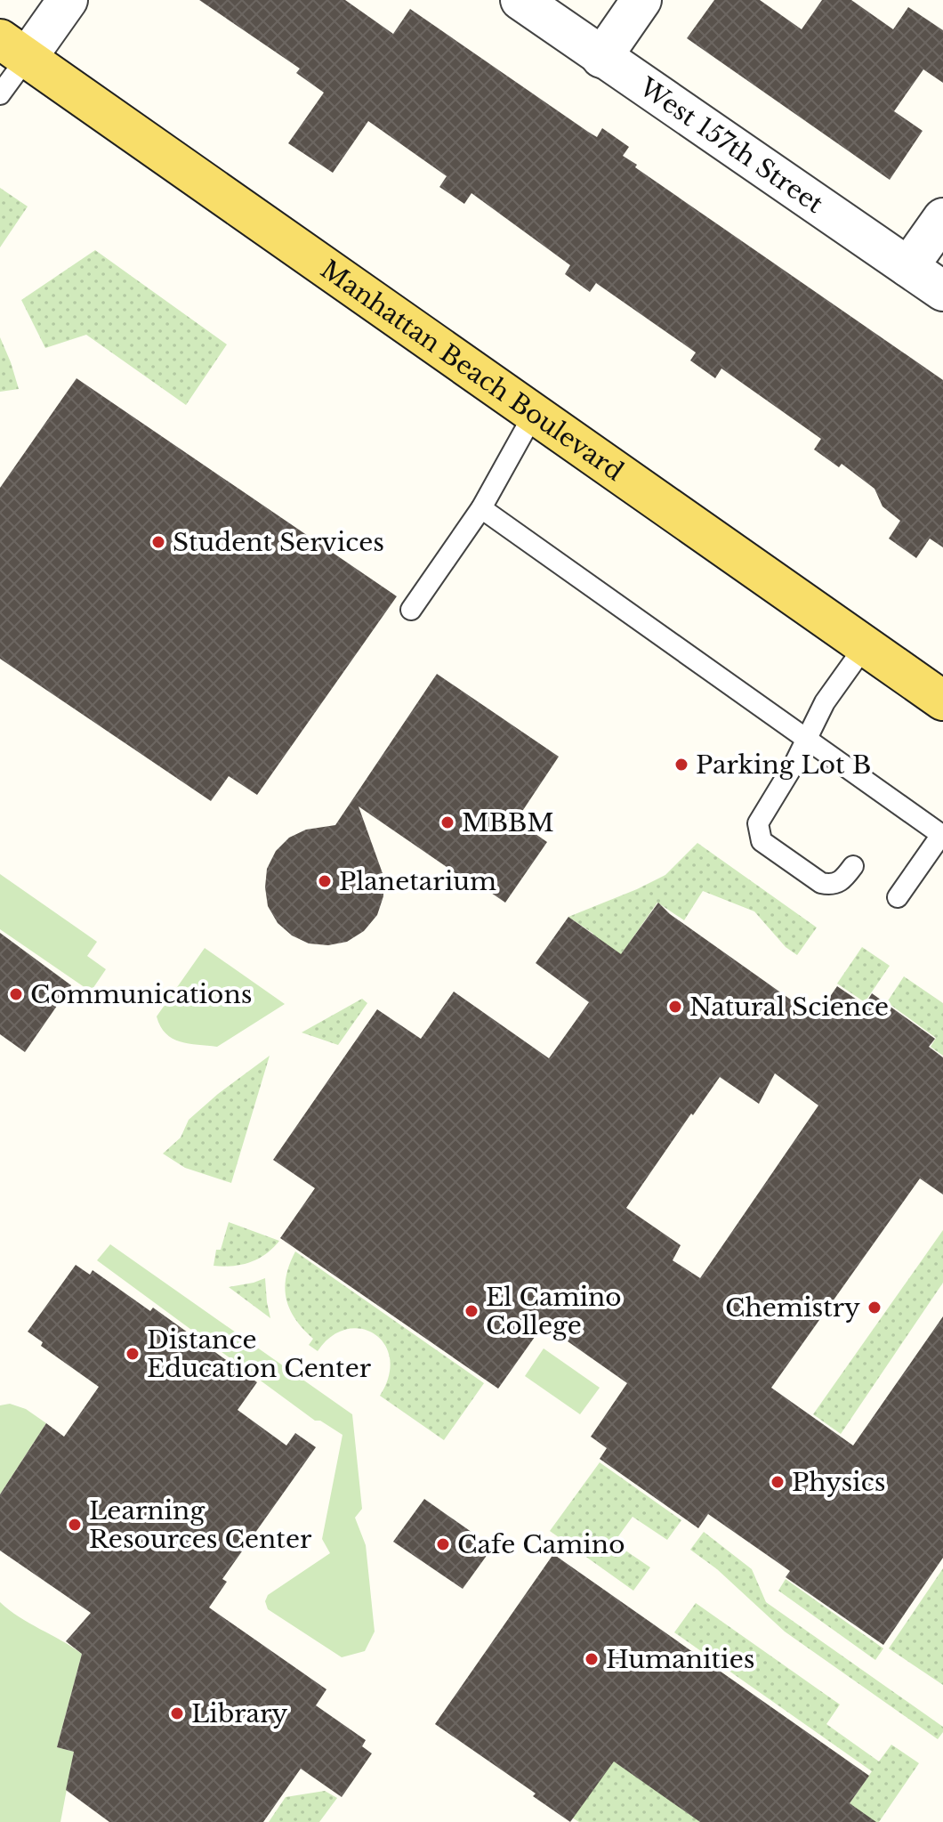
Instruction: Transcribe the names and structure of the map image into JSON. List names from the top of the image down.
{
  "streets": {
    "main road": ["Manhattan Beach Boulevard"],
    "street": ["West 157th Street"]
  },
  "places": [
    "Student Services",
    "Parking Lot B",
    "MBBM",
    "Planetarium",
    "Communications",
    "Natural Science",
    "Chemistry",
    "El Camino College",
    "Distance Education Center",
    "Physics",
    "Learning Resources Center",
    "Cafe Camino",
    "Humanities",
    "Library"
  ]
}
